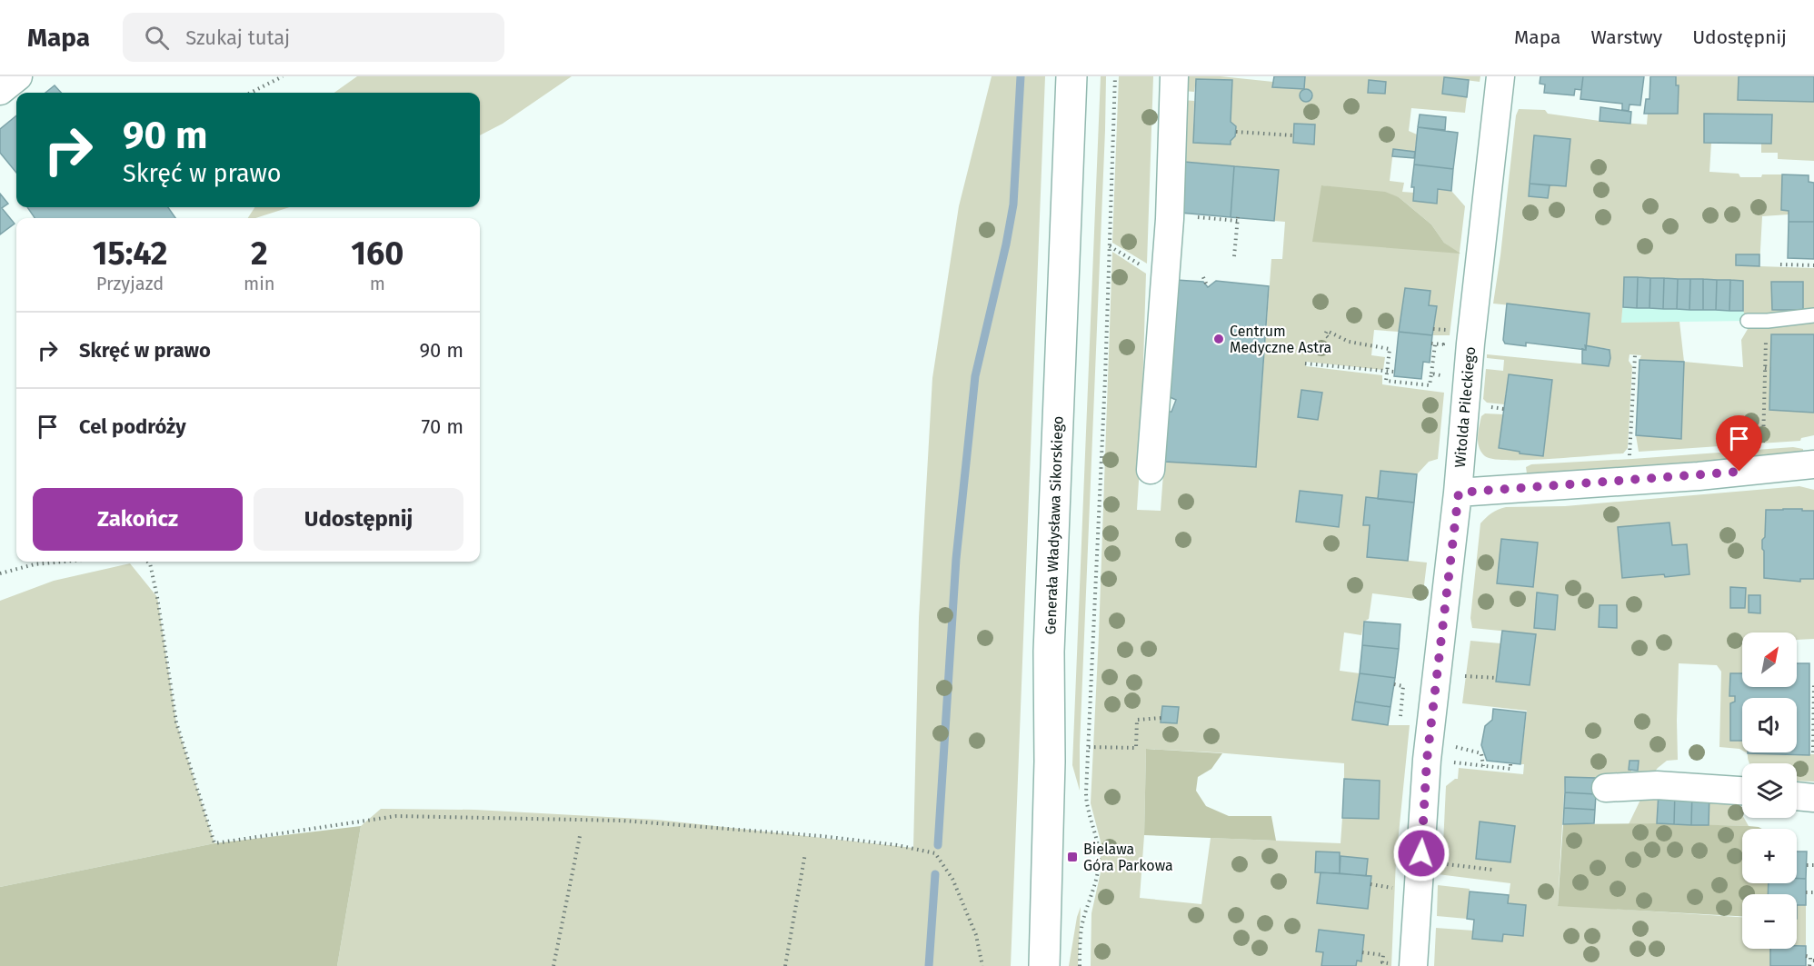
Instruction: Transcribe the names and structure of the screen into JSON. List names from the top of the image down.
{
  "streets": {
    "main road": ["Generała Władysława Sikorskiego"],
    "street": ["Witolda Pileckiego"]
  },
  "places": {
    "other": ["Centrum Medyczne Astra"],
    "transit": ["Bielawa Góra Parkowa"]
  },
  "north": "top right",
  "page": {
    "header": "Mapa",
    "search": "Szukaj tutaj",
    "nav": ["Mapa", "Warstwy", "Udostępnij"],
    "turn": ["90 m", "Skręć w prawo"],
    "eta": [
      "15:42",
      "Przyjazd",
      "2",
      "min",
      "160",
      "m"
    ],
    "list": [
      {
        "name": "Skręć w prawo",
        "value": "90 m"
      },
      {
        "name": "Cel podróży",
        "value": "70 m"
      }
    ],
    "buttons": ["Zakończ", "Udostępnij"],
    "map_buttons": ["+", "−"]
  }
}
